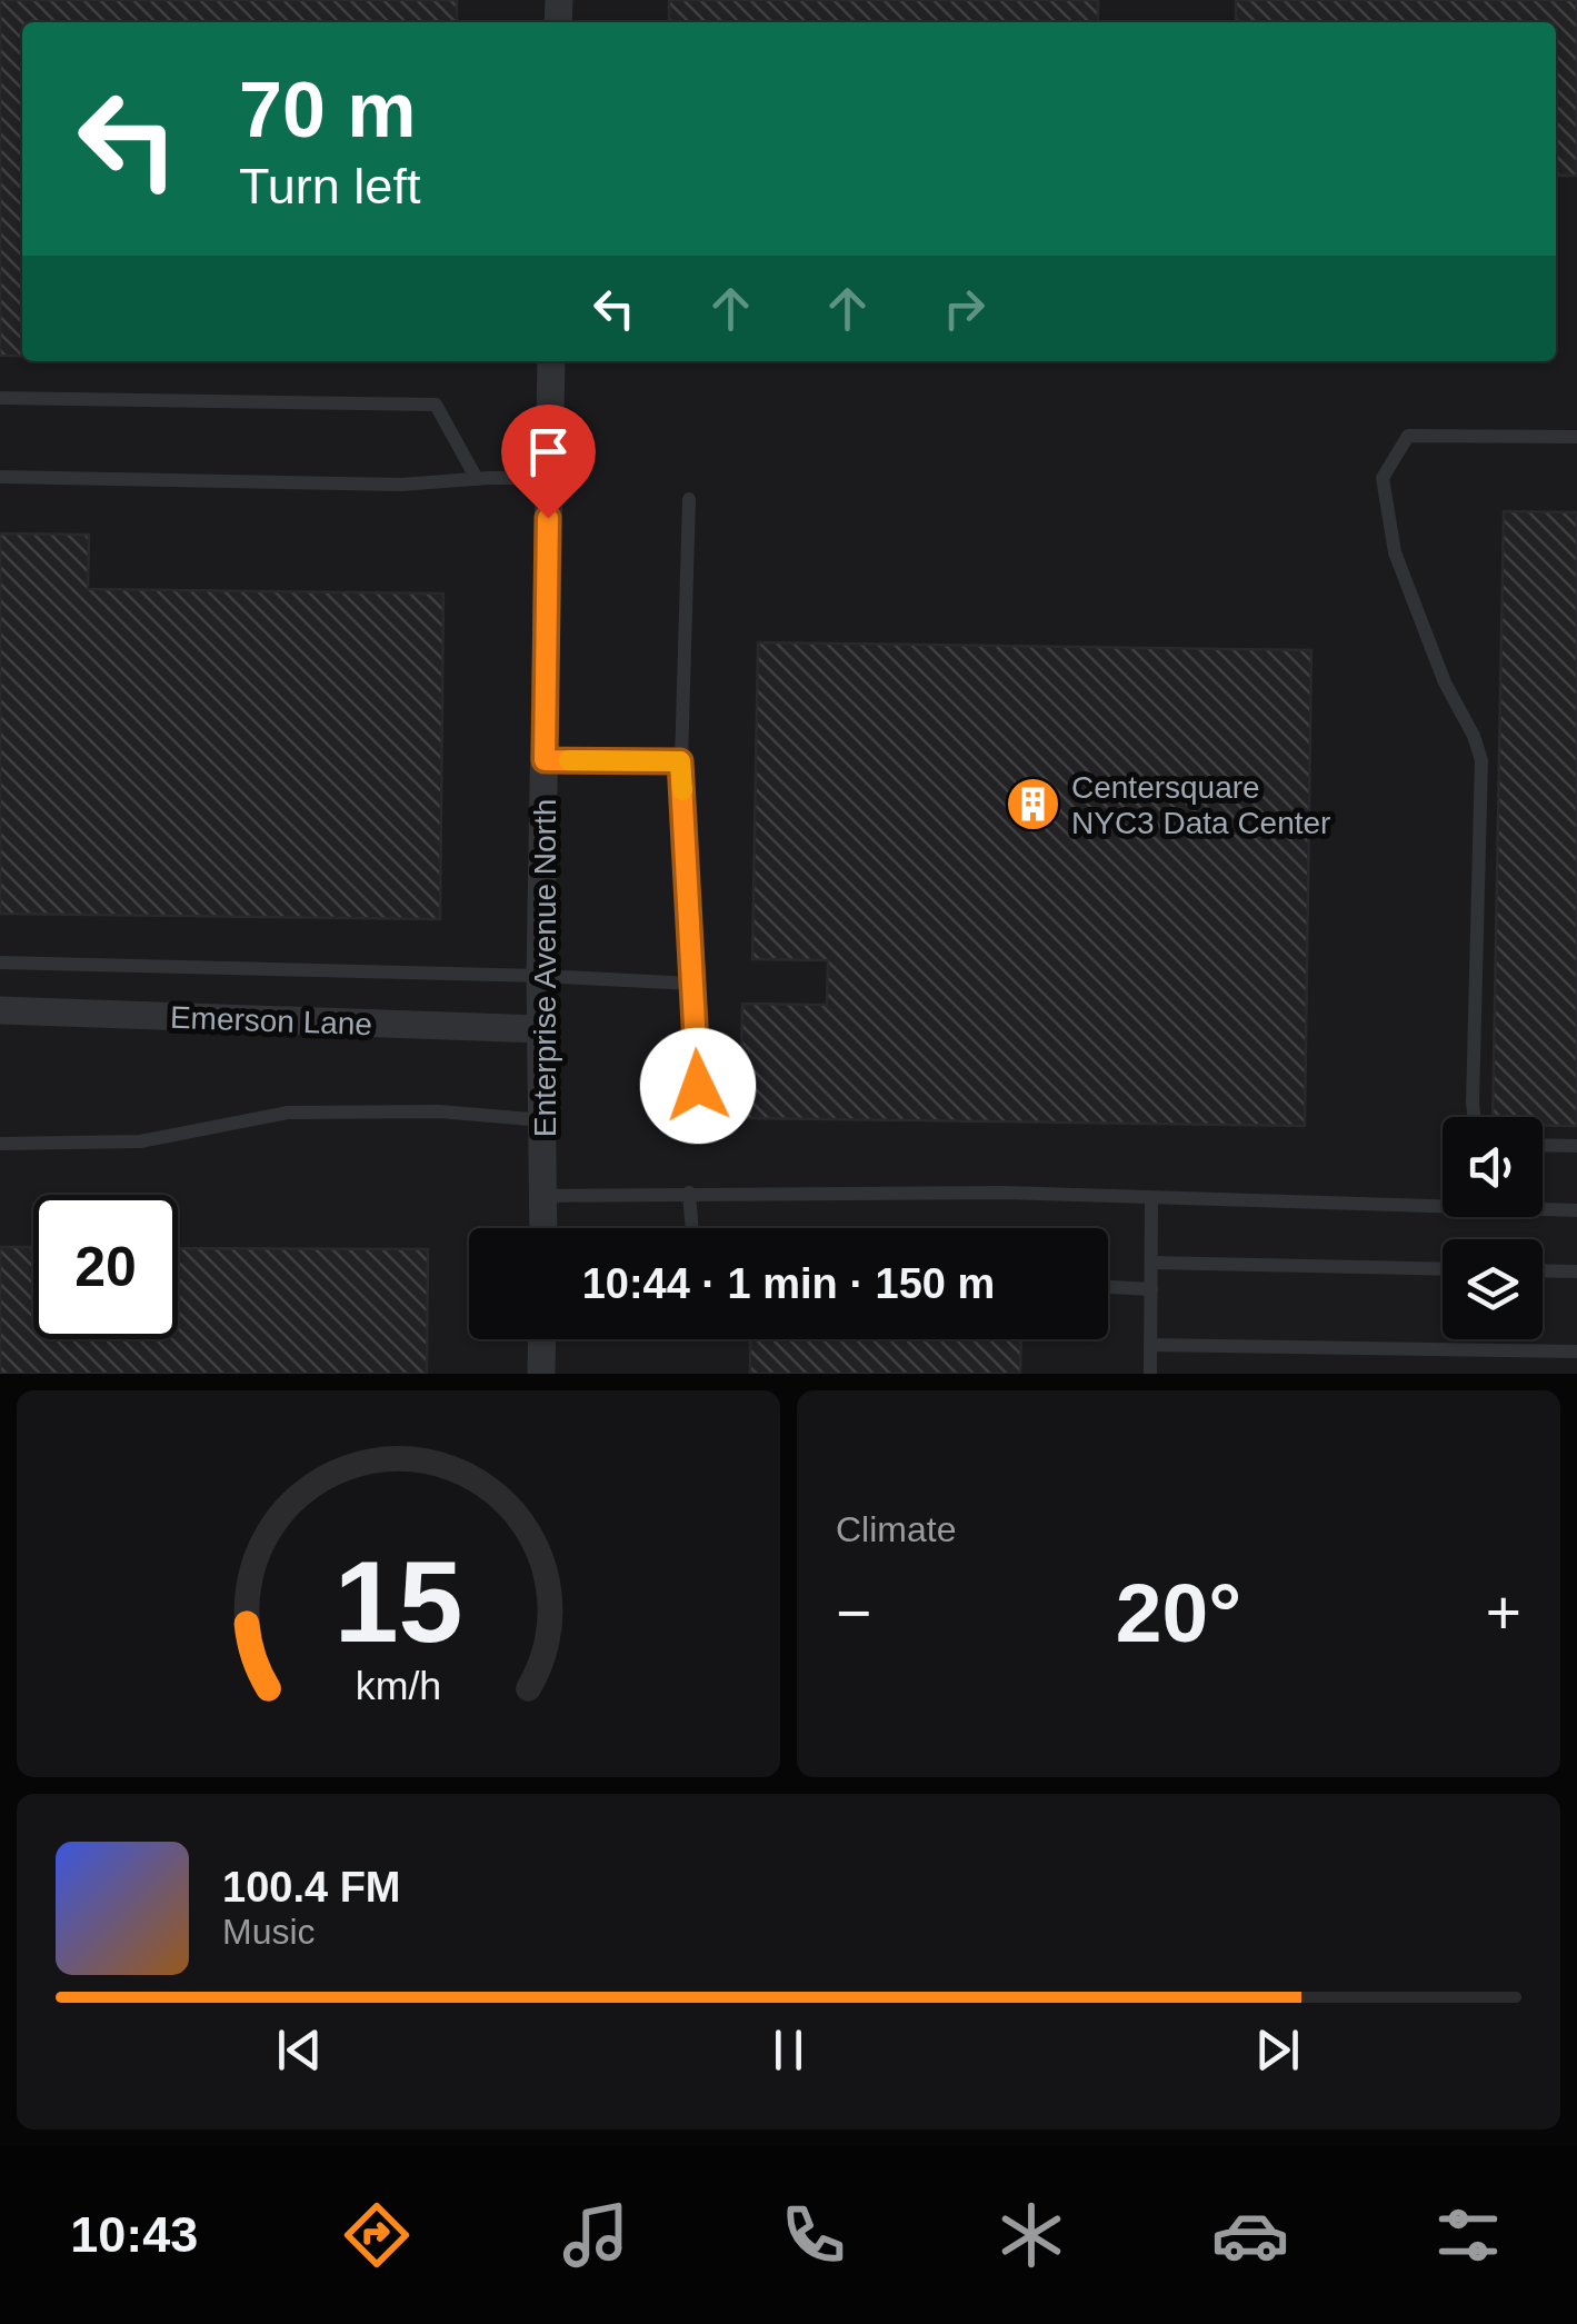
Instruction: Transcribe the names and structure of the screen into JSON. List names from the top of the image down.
{
  "streets": {
    "street": ["Enterprise Avenue North", "Emerson Lane"]
  },
  "crossings": [
    ["Enterprise Avenue North", "Emerson Lane"]
  ],
  "places": {
    "building": ["Centersquare NYC3 Data Center"]
  },
  "page": {
    "turn": ["70 m", "Turn left"],
    "limit": "20",
    "trip": "10:44 · 1 min · 150 m",
    "tile": "Climate",
    "heat": ["−", "20°", "+"],
    "song": ["100.4 FM", "Music"],
    "tabs": "10:43",
    "gauge": ["15", "km/h"]
  }
}
